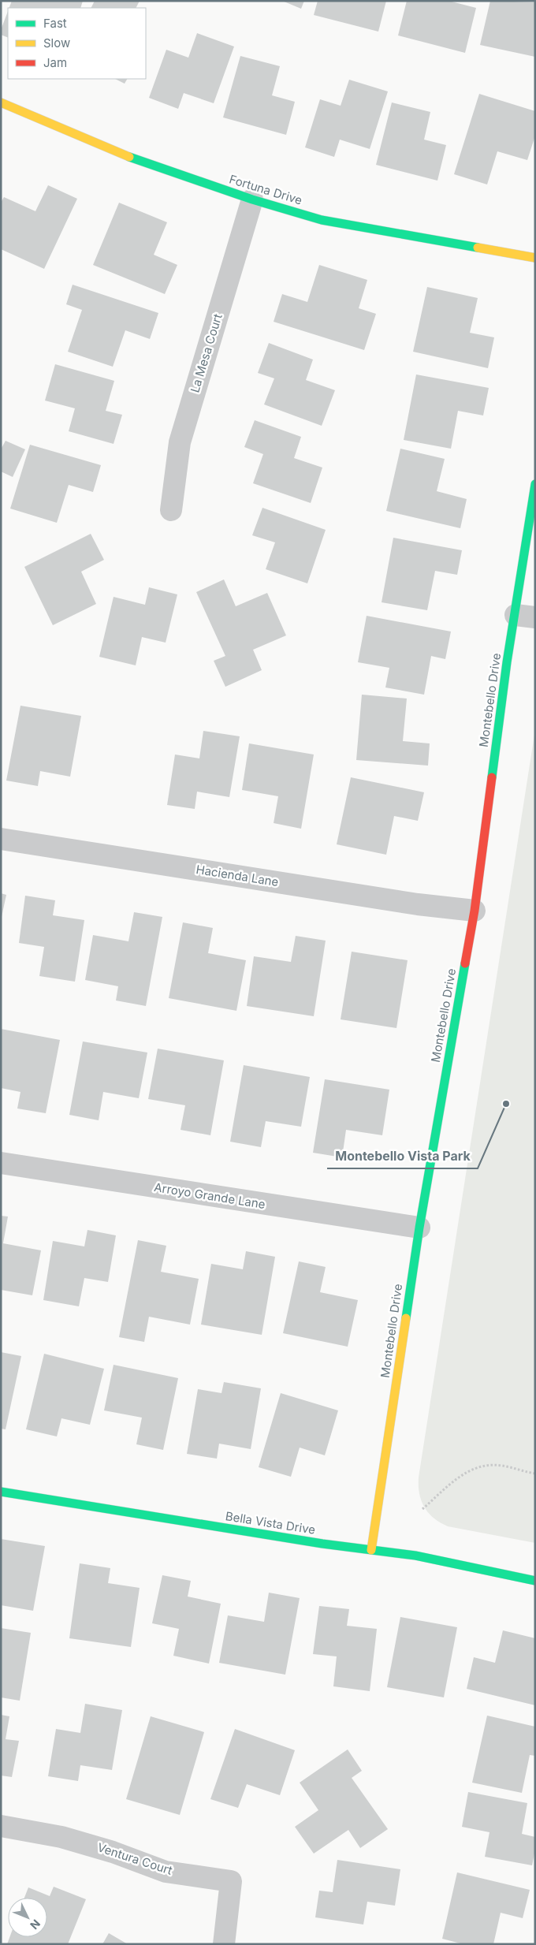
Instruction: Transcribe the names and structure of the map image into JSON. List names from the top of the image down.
{
  "streets": {
    "street": [
      "Fortuna Drive",
      "La Mesa Court",
      "Montebello Drive",
      "Hacienda Lane",
      "Arroyo Grande Lane",
      "Bella Vista Drive",
      "Ventura Court"
    ]
  },
  "crossings": [
    ["Fortuna Drive", "La Mesa Court"],
    ["Montebello Drive", "Hacienda Lane"],
    ["Montebello Drive", "Arroyo Grande Lane"],
    ["Montebello Drive", "Bella Vista Drive"]
  ],
  "places": ["Montebello Vista Park"],
  "legend": ["Fast", "Slow", "Jam"],
  "north": "bottom right"
}
